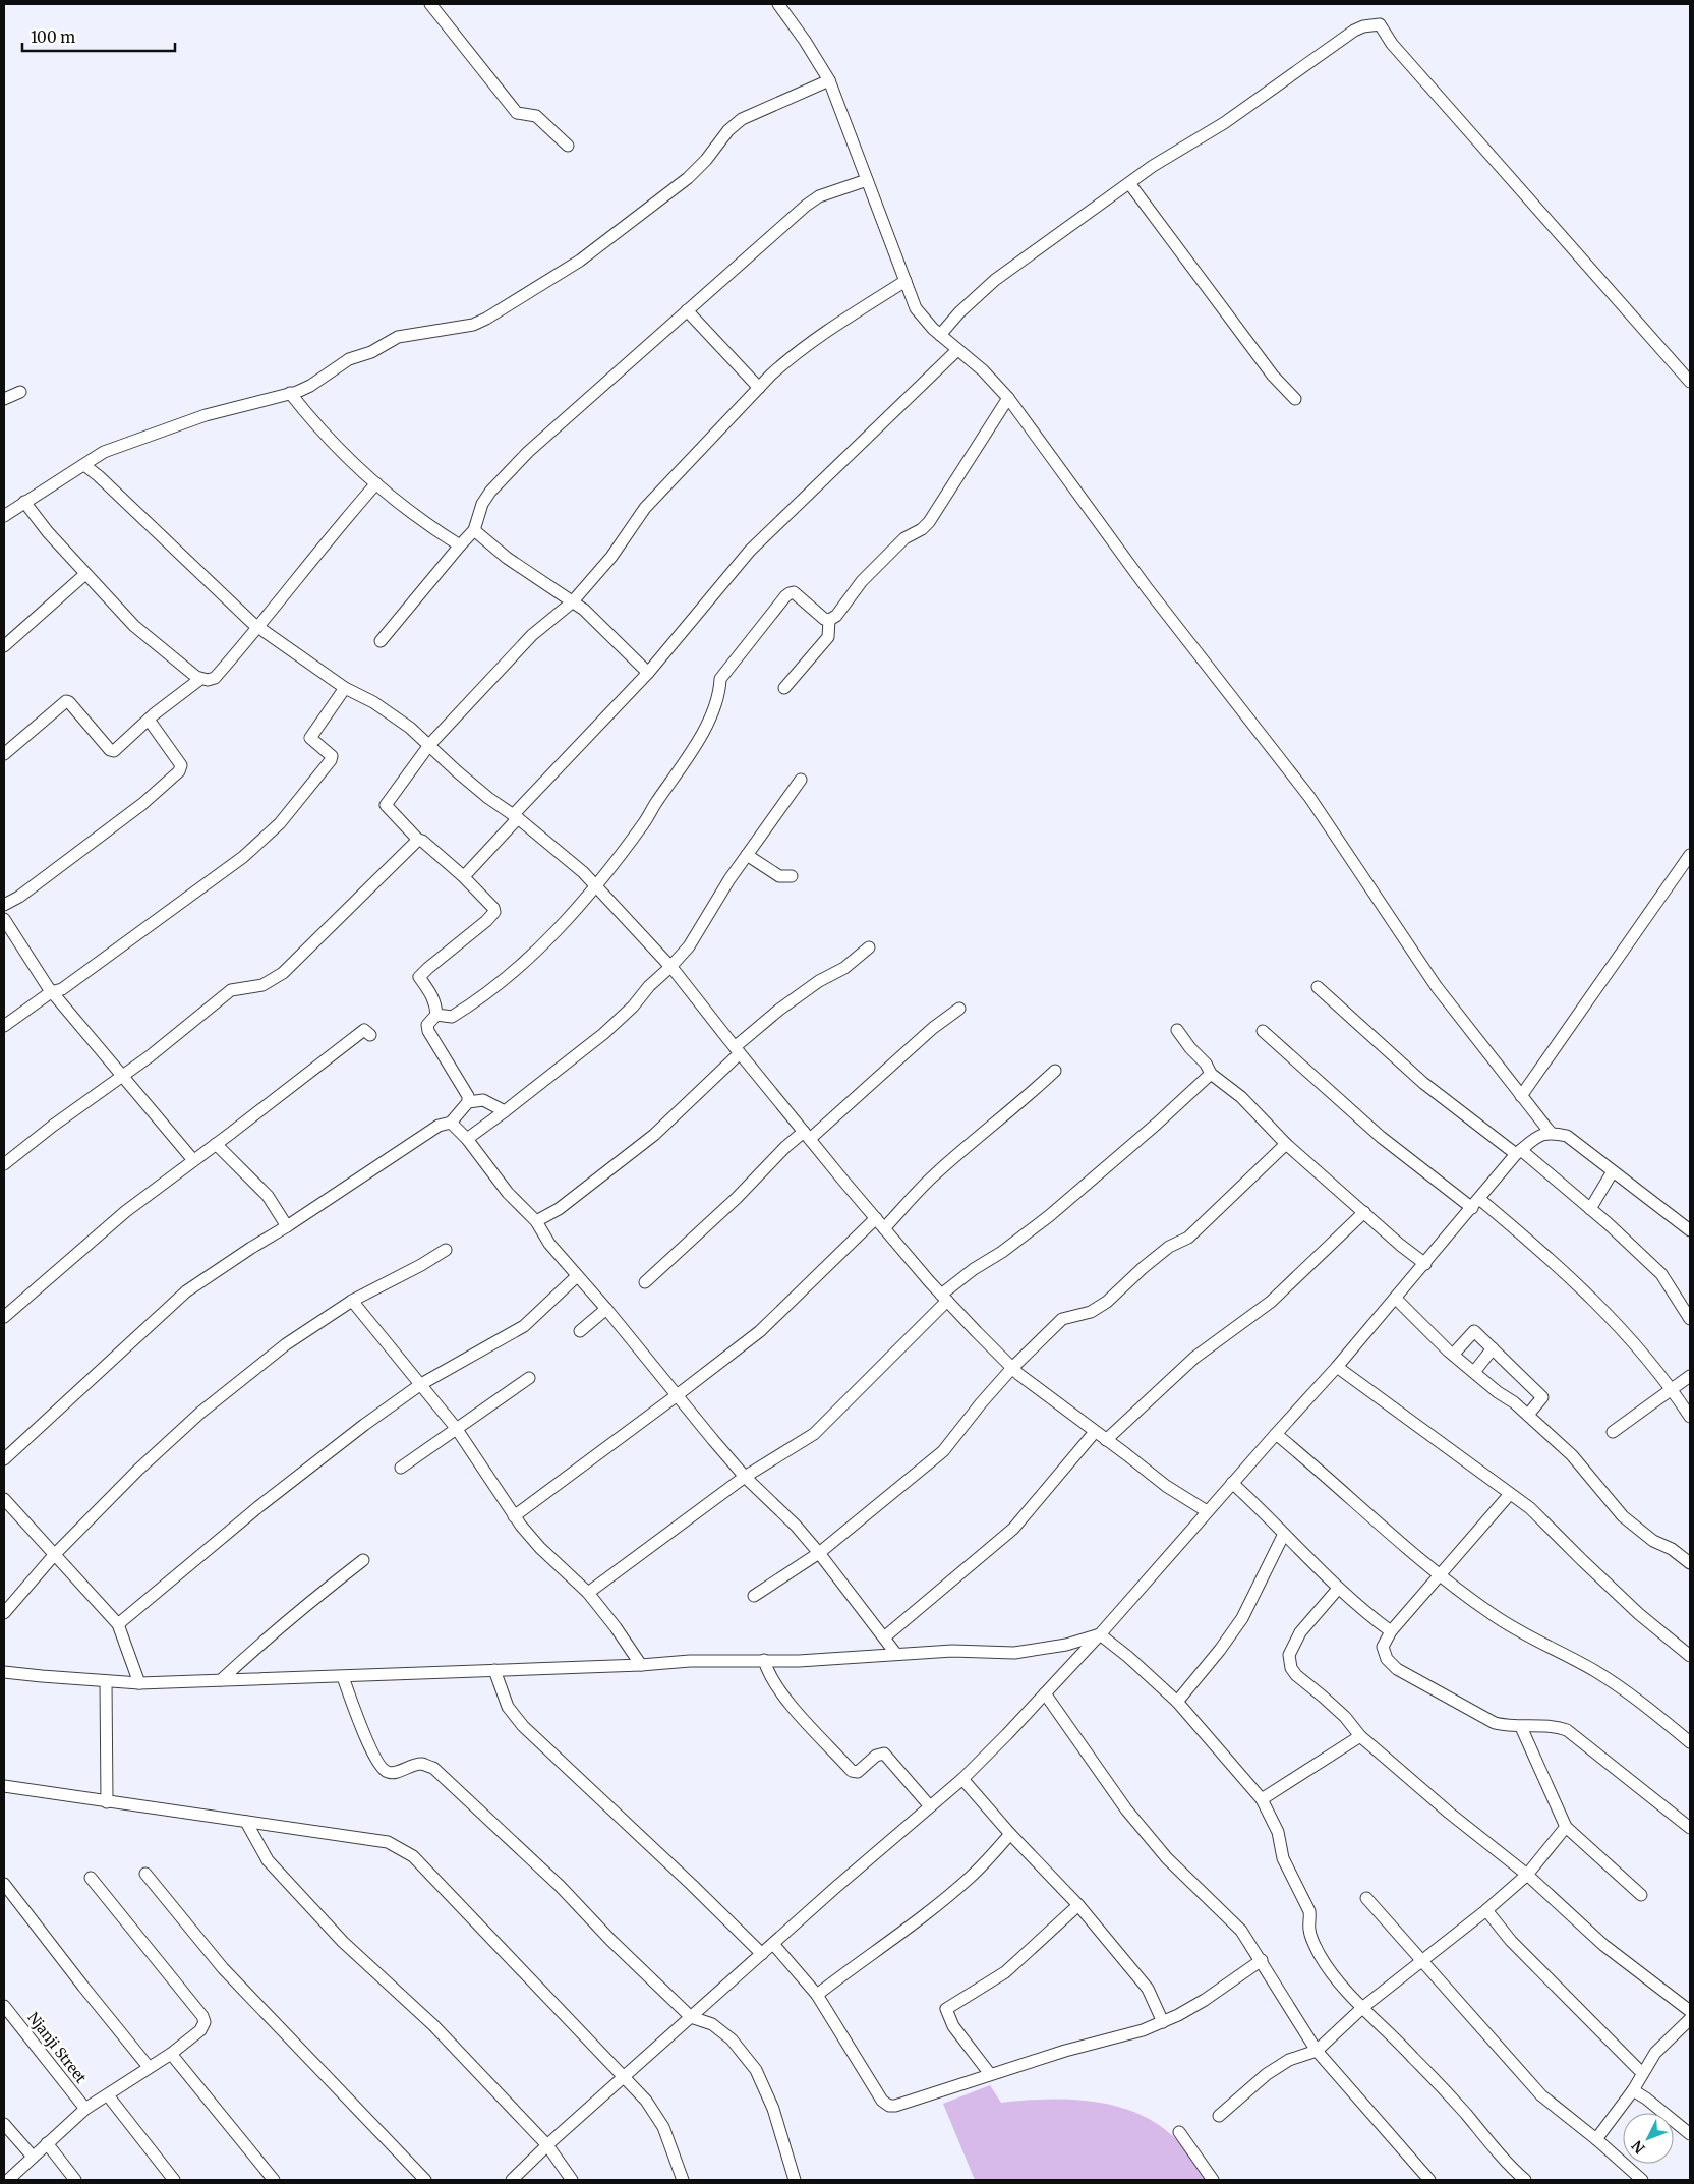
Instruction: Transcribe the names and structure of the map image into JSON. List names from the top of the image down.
{
  "streets": {
    "street": ["Njanji Street"]
  },
  "scale_bar": "100 m",
  "north": "bottom left"
}
